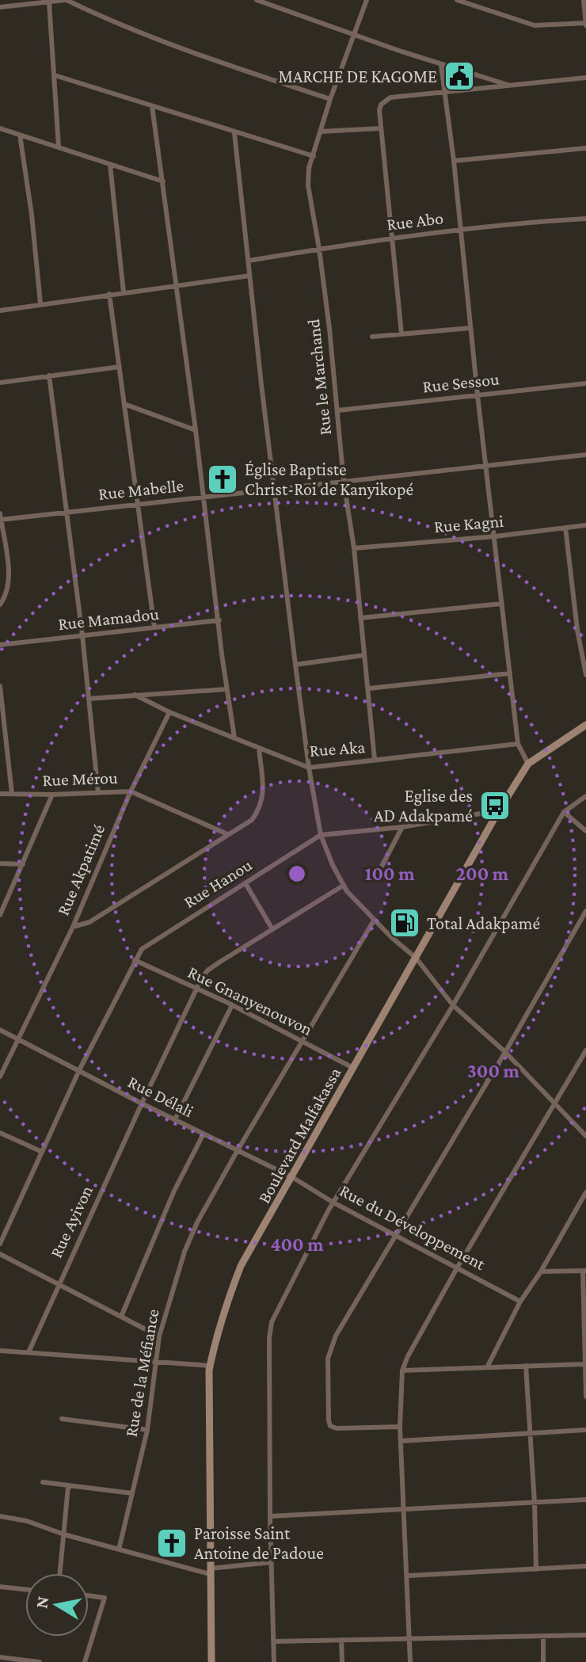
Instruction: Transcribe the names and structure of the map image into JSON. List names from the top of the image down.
{
  "streets": {
    "street": [
      "Rue Abo",
      "Rue le Marchand",
      "Rue Sessou",
      "Rue Mabelle",
      "Rue Kagni",
      "Rue Mamadou",
      "Rue Aka",
      "Rue Mérou",
      "Rue Akpatimé",
      "Rue Hanou",
      "Rue Gnanyenouvon",
      "Rue Délali",
      "Boulevard Malfakassa",
      "Rue Ayivon",
      "Rue du Développement",
      "Rue de la Méfiance"
    ]
  },
  "crossings": [
    ["Rue Abo", "Rue le Marchand"],
    ["Rue le Marchand", "Rue Sessou"],
    ["Rue le Marchand", "Rue Mabelle"],
    ["Rue le Marchand", "Rue Kagni"],
    ["Rue le Marchand", "Rue Aka"],
    ["Rue Aka", "Rue Akpatimé"],
    ["Rue Mérou", "Rue Akpatimé"],
    ["Rue Akpatimé", "Rue Délali"],
    ["Rue Hanou", "Rue Gnanyenouvon"],
    ["Rue Gnanyenouvon", "Boulevard Malfakassa"],
    ["Rue Gnanyenouvon", "Rue Ayivon"],
    ["Rue Gnanyenouvon", "Rue de la Méfiance"],
    ["Rue Délali", "Boulevard Malfakassa"],
    ["Rue Délali", "Rue Ayivon"],
    ["Rue Délali", "Rue du Développement"],
    ["Rue Délali", "Rue de la Méfiance"],
    ["Boulevard Malfakassa", "Rue du Développement"]
  ],
  "places": {
    "public building": ["MARCHE DE KAGOME"],
    "church": ["Église Baptiste Christ-Roi de Kanyikopé", "Paroisse Saint Antoine de Padoue"],
    "bus stop": ["Eglise des AD Adakpamé"],
    "fuel station": ["Total Adakpamé"]
  },
  "north": "left",
  "rings": [
    "100 m",
    "200 m",
    "300 m",
    "400 m"
  ]
}
